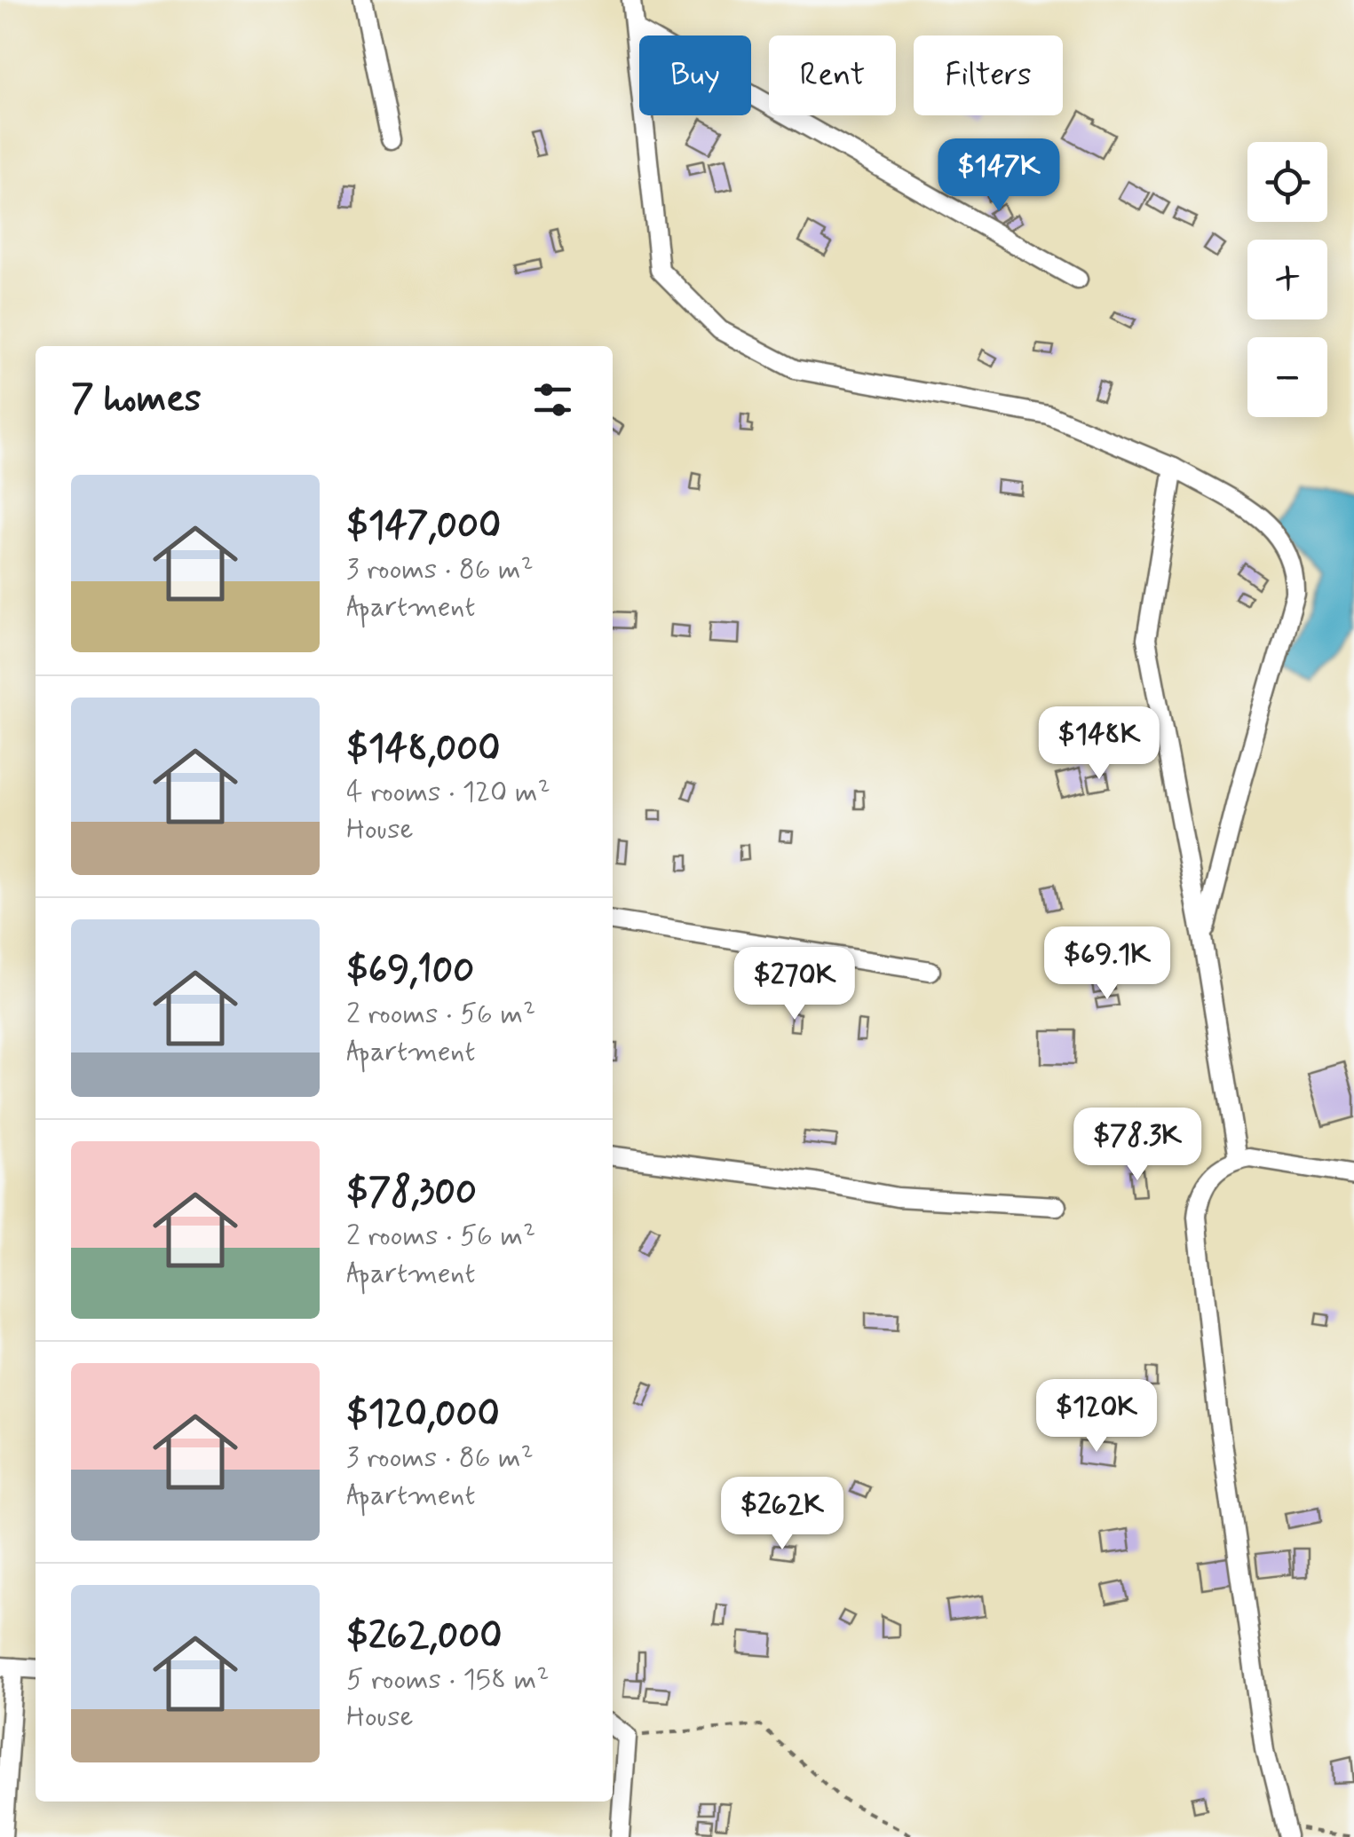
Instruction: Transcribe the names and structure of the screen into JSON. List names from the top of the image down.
{
  "page": {
    "chip": ["Buy", "Rent", "Filters"],
    "price": [
      "$147K",
      "$148K",
      "$69.1K",
      "$270K",
      "$78.3K",
      "$120K",
      "$262K"
    ],
    "map_buttons": ["+", "−"],
    "heading": "7 homes",
    "list": [
      {
        "name": "$147,000",
        "note": "3 rooms · 86 m² · Apartment"
      },
      {
        "name": "$148,000",
        "note": "4 rooms · 120 m² · House"
      },
      {
        "name": "$69,100",
        "note": "2 rooms · 56 m² · Apartment"
      },
      {
        "name": "$78,300",
        "note": "2 rooms · 56 m² · Apartment"
      },
      {
        "name": "$120,000",
        "note": "3 rooms · 86 m² · Apartment"
      },
      {
        "name": "$262,000",
        "note": "5 rooms · 158 m² · House"
      }
    ]
  }
}
